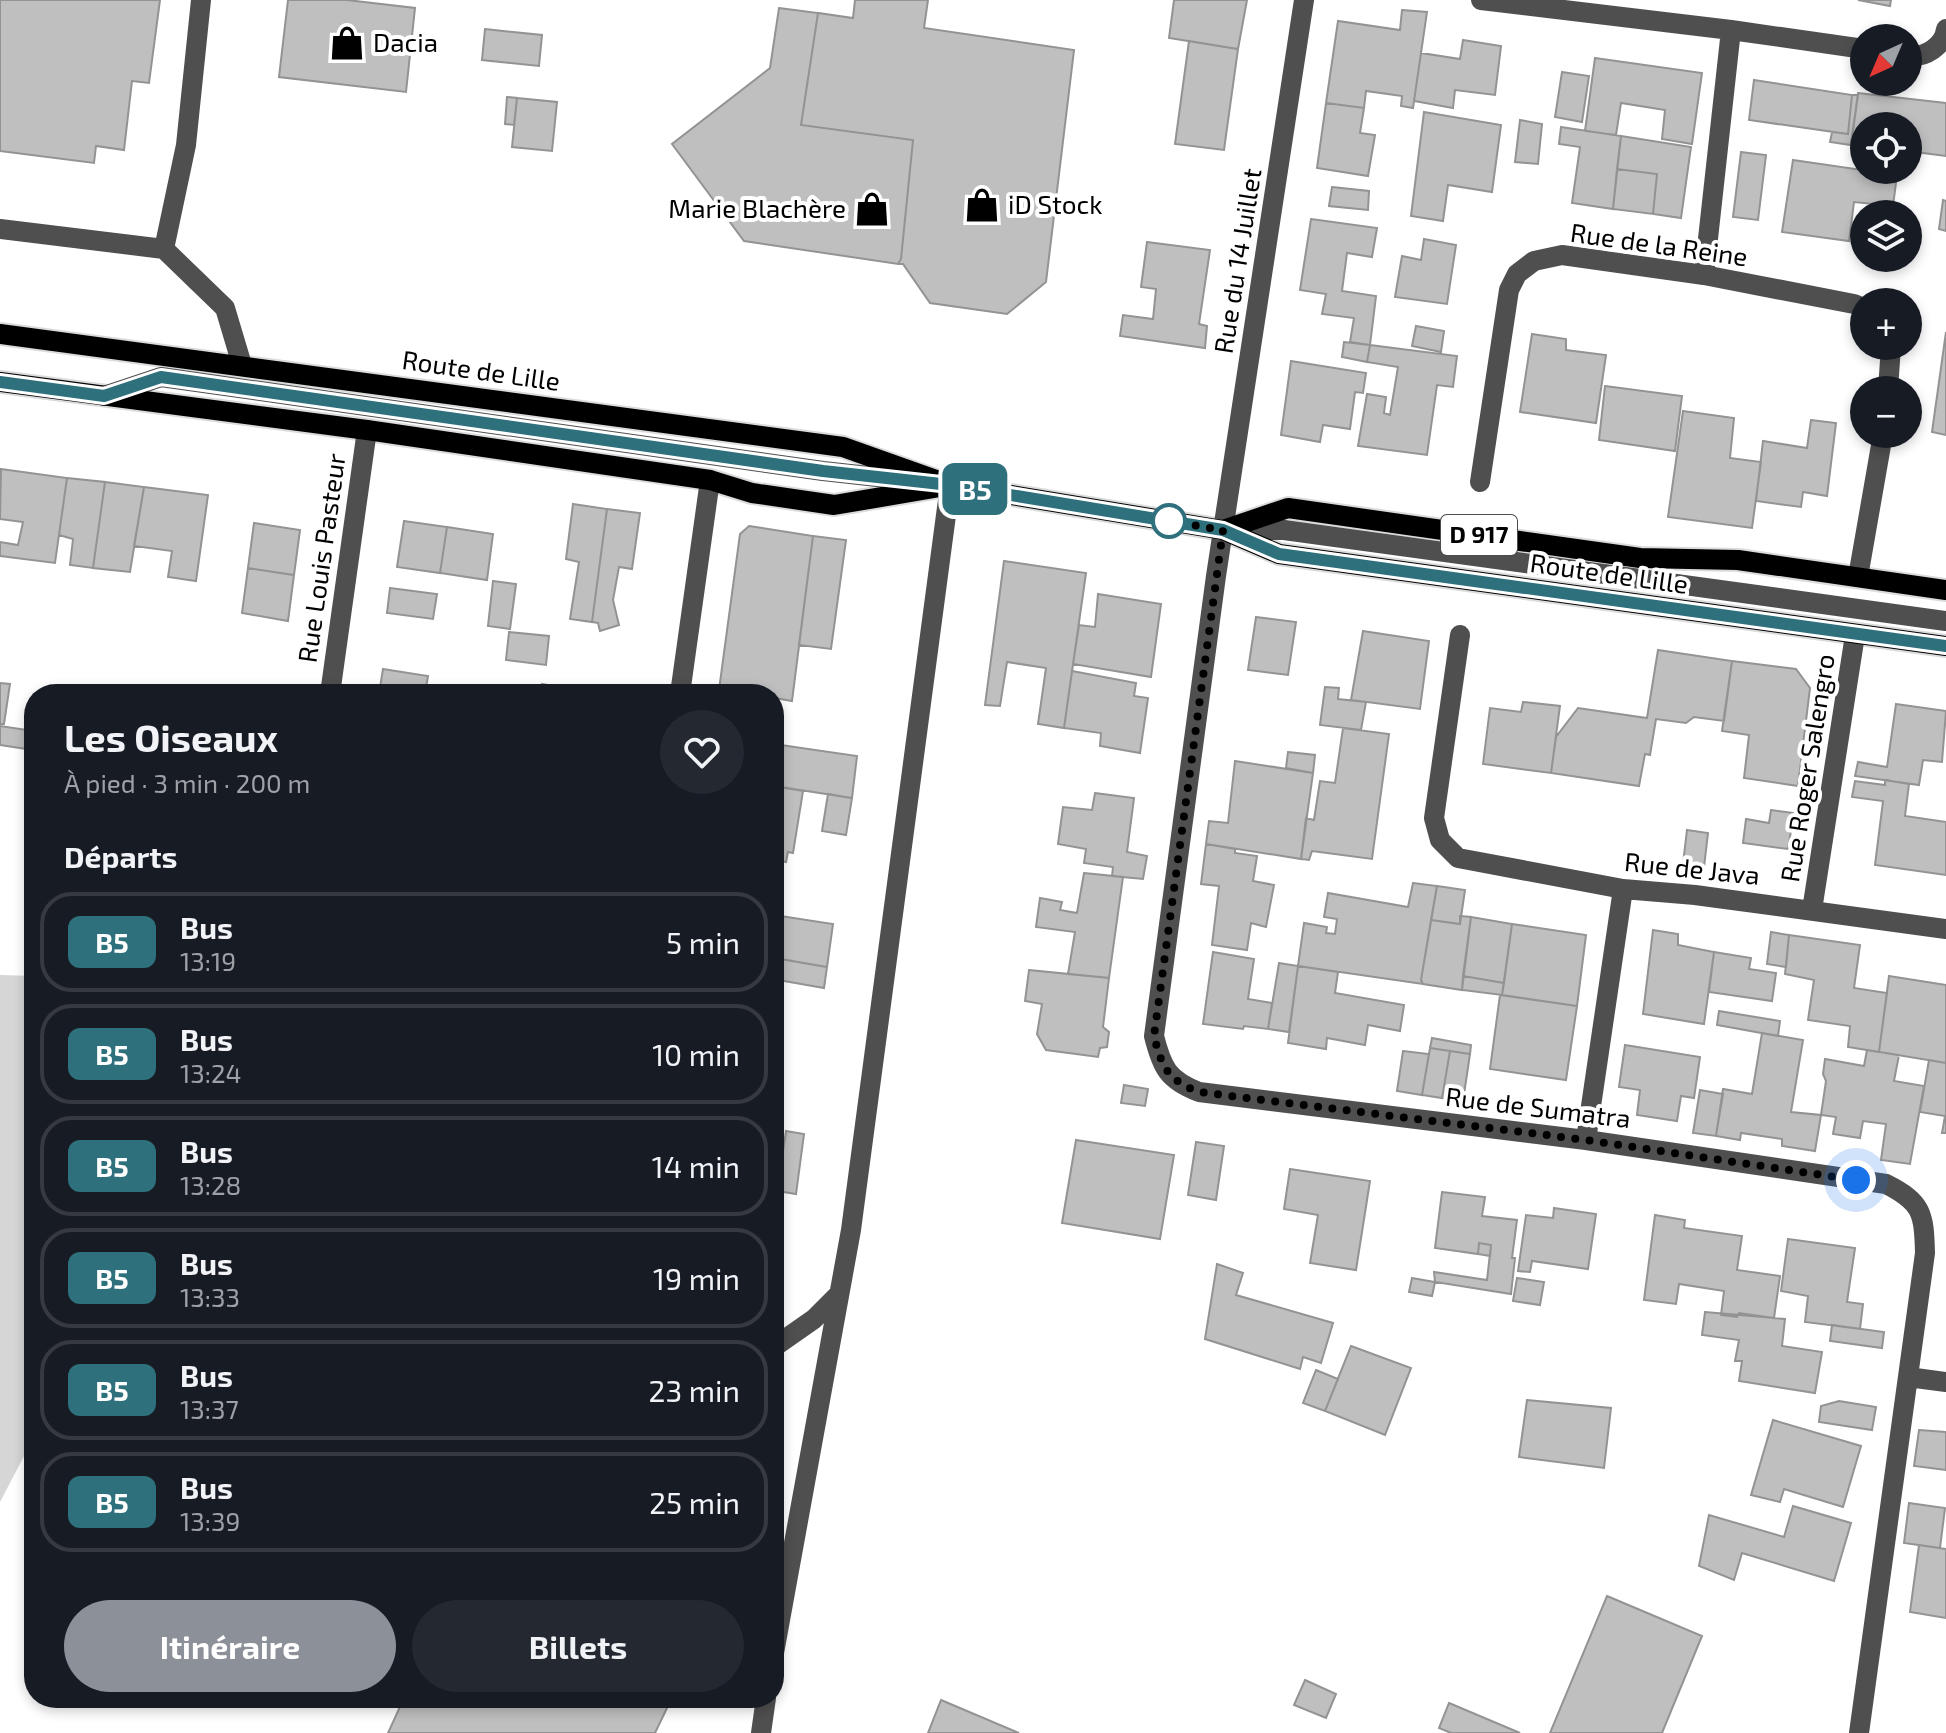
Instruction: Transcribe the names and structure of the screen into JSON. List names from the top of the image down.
{
  "streets": {
    "main road": ["Route de Lille", "D 917"],
    "street": [
      "Rue de la Reine",
      "Rue du 14 Juillet",
      "Rue Louis Pasteur",
      "Rue Roger Salengro",
      "Rue de Java",
      "Rue de Sumatra"
    ]
  },
  "crossings": [
    ["Rue du 14 Juillet", "Route de Lille"],
    ["Rue du 14 Juillet", "Rue de Sumatra"],
    ["Route de Lille", "Rue Louis Pasteur"],
    ["Route de Lille", "Rue Roger Salengro"],
    ["Route de Lille", "Rue de Sumatra"],
    ["Rue Roger Salengro", "Rue de Java"]
  ],
  "places": {
    "shop": ["Dacia", "iD Stock", "Marie Blachère"]
  },
  "lines": ["bus line B5"],
  "north": "bottom left",
  "page": {
    "on_map": "B5",
    "map_buttons": ["+", "−"],
    "heading": [
      ["Les Oiseaux", "À pied · 3 min · 200 m"],
      "Départs"
    ],
    "list": [
      {
        "mark": "B5",
        "name": "Bus",
        "note": "13:19",
        "value": "5 min"
      },
      {
        "mark": "B5",
        "name": "Bus",
        "note": "13:24",
        "value": "10 min"
      },
      {
        "mark": "B5",
        "name": "Bus",
        "note": "13:28",
        "value": "14 min"
      },
      {
        "mark": "B5",
        "name": "Bus",
        "note": "13:33",
        "value": "19 min"
      },
      {
        "mark": "B5",
        "name": "Bus",
        "note": "13:37",
        "value": "23 min"
      },
      {
        "mark": "B5",
        "name": "Bus",
        "note": "13:39",
        "value": "25 min"
      }
    ],
    "buttons": ["Itinéraire", "Billets"]
  }
}
